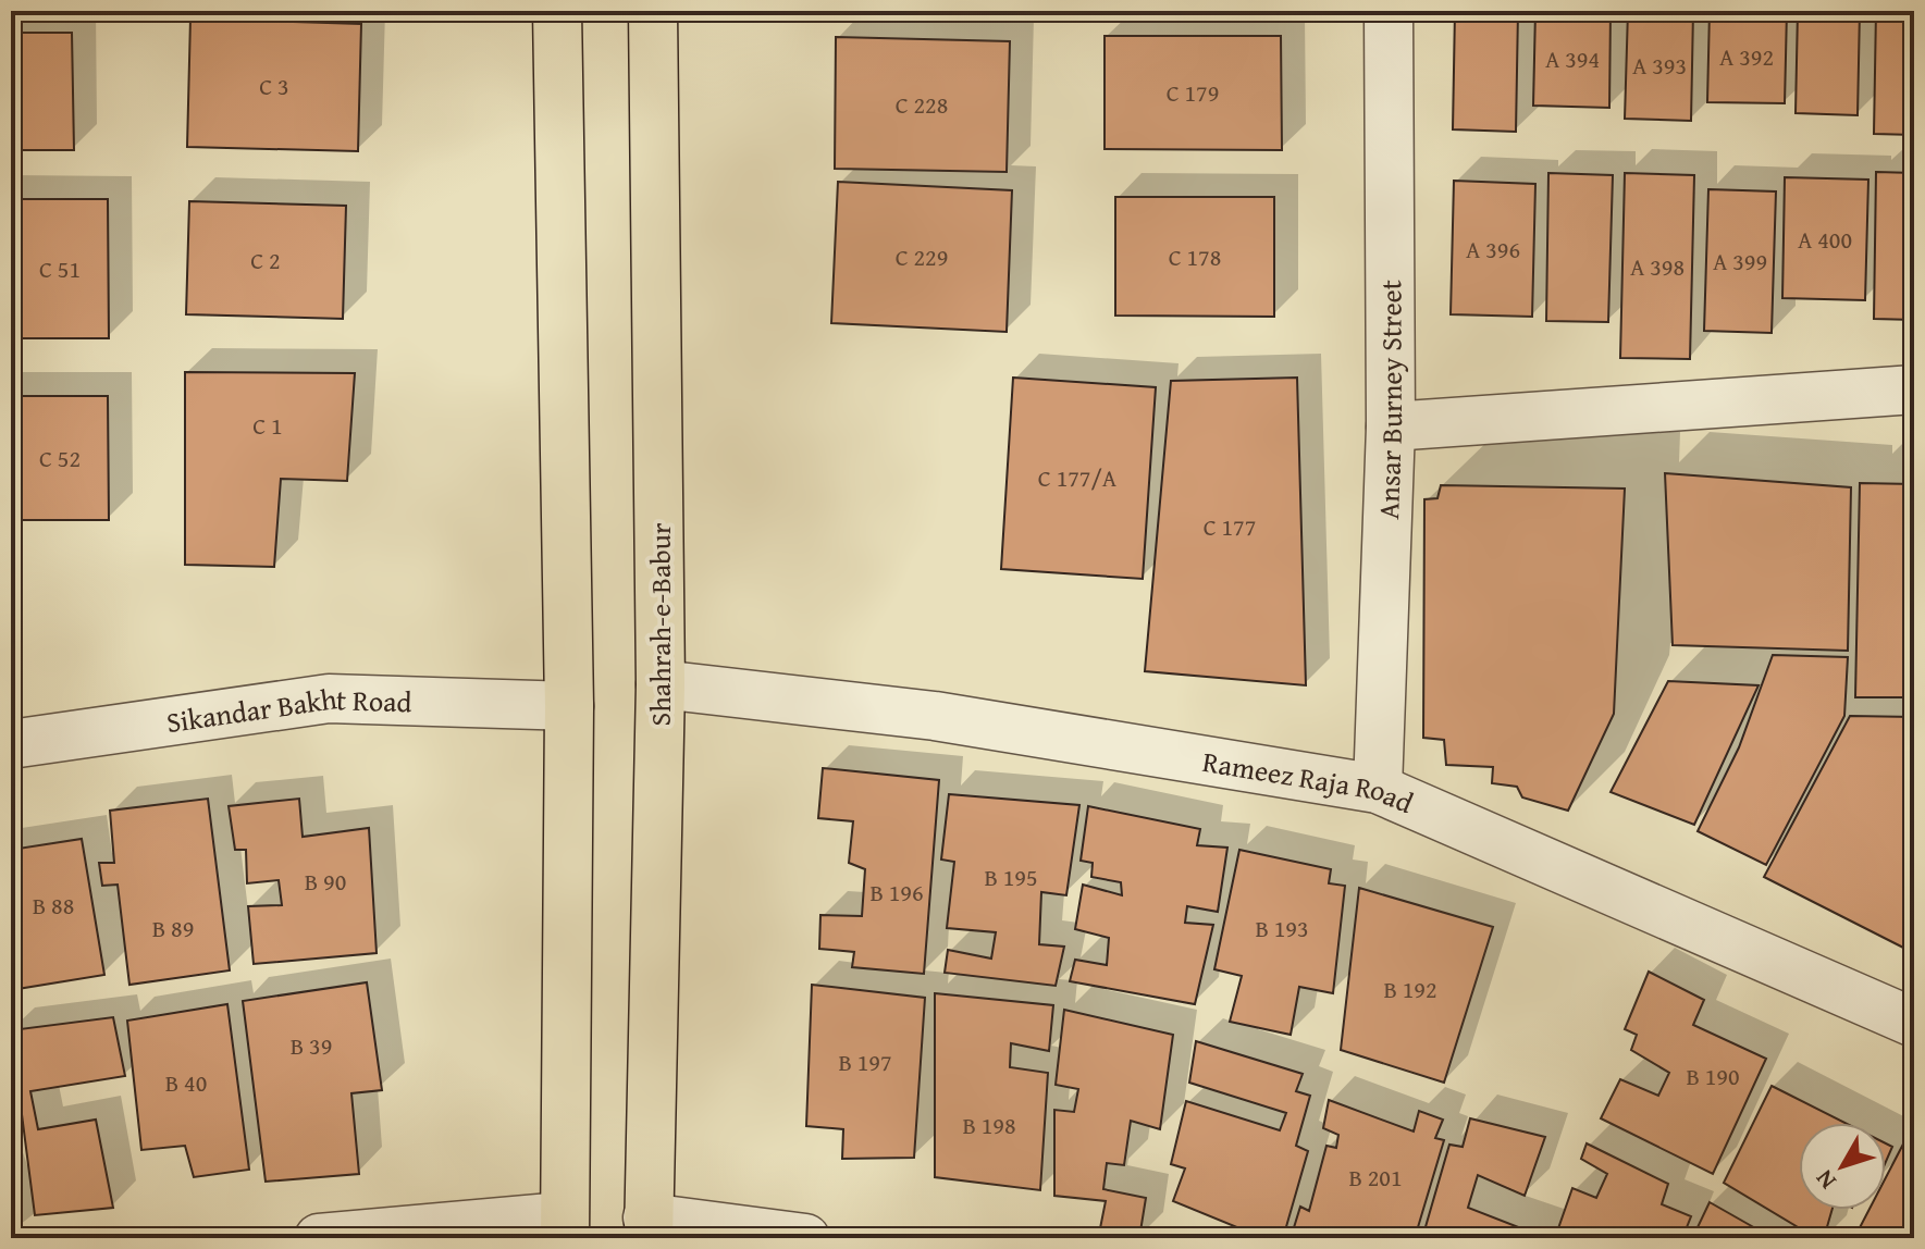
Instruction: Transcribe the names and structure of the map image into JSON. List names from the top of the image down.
{
  "streets": {
    "main road": ["Shahrah-e-Babur"],
    "street": ["Ansar Burney Street", "Sikandar Bakht Road", "Rameez Raja Road"]
  },
  "crossings": [
    ["Ansar Burney Street", "Rameez Raja Road"],
    ["Shahrah-e-Babur", "Rameez Raja Road"]
  ],
  "house_numbers": [
    "A 392",
    "A 394",
    "A 393",
    "C 3",
    "C 179",
    "C 228",
    "A 400",
    "A 396",
    "C 229",
    "C 178",
    "C 2",
    "A 399",
    "A 398",
    "C 51",
    "C 1",
    "C 52",
    "C 177/A",
    "C 177",
    "B 195",
    "B 90",
    "B 196",
    "B 88",
    "B 89",
    "B 193",
    "B 192",
    "B 39",
    "B 197",
    "B 190",
    "B 40",
    "B 198",
    "B 201"
  ],
  "north": "bottom left"
}
